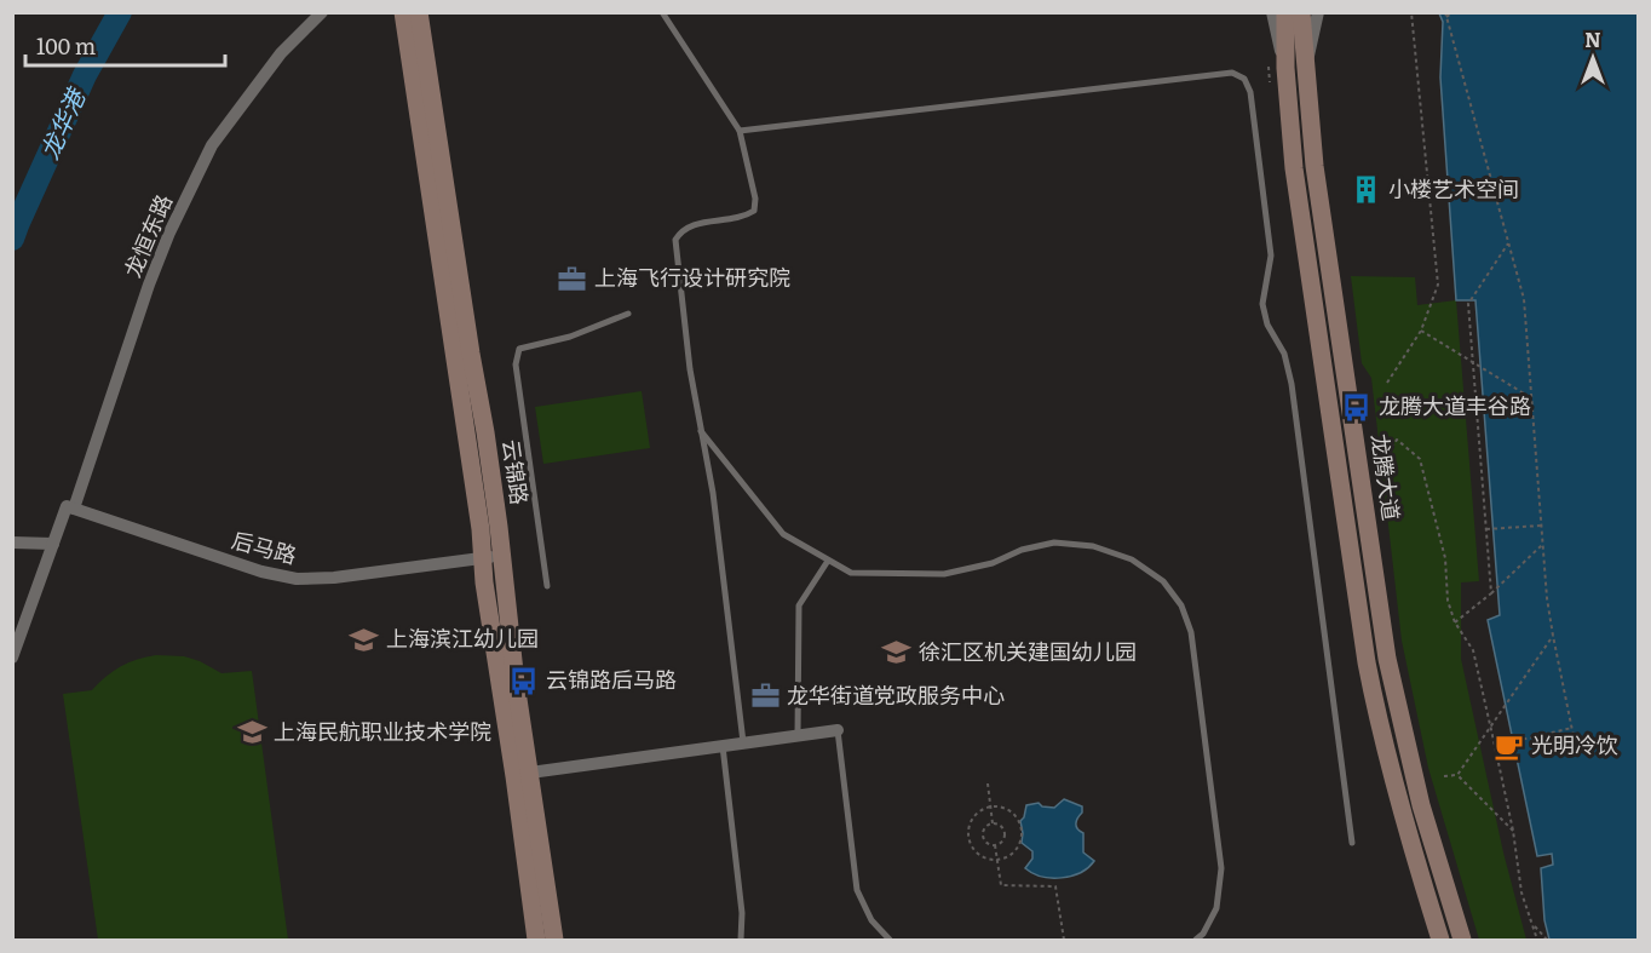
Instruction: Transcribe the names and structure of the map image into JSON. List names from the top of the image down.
{
  "streets": {
    "main road": ["云锦路", "龙腾大道"],
    "street": ["龙恒东路", "后马路"]
  },
  "crossings": [
    ["龙恒东路", "后马路"],
    ["云锦路", "后马路"]
  ],
  "water": ["龙华港"],
  "places": {
    "building": ["小楼艺术空间"],
    "office": ["上海飞行设计研究院", "龙华街道党政服务中心"],
    "bus stop": ["龙腾大道丰谷路", "云锦路后马路"],
    "school or university": ["上海滨江幼儿园", "徐汇区机关建国幼儿园", "上海民航职业技术学院"],
    "cafe": ["光明冷饮"]
  },
  "scale_bar": "100 m",
  "north": "top"
}
